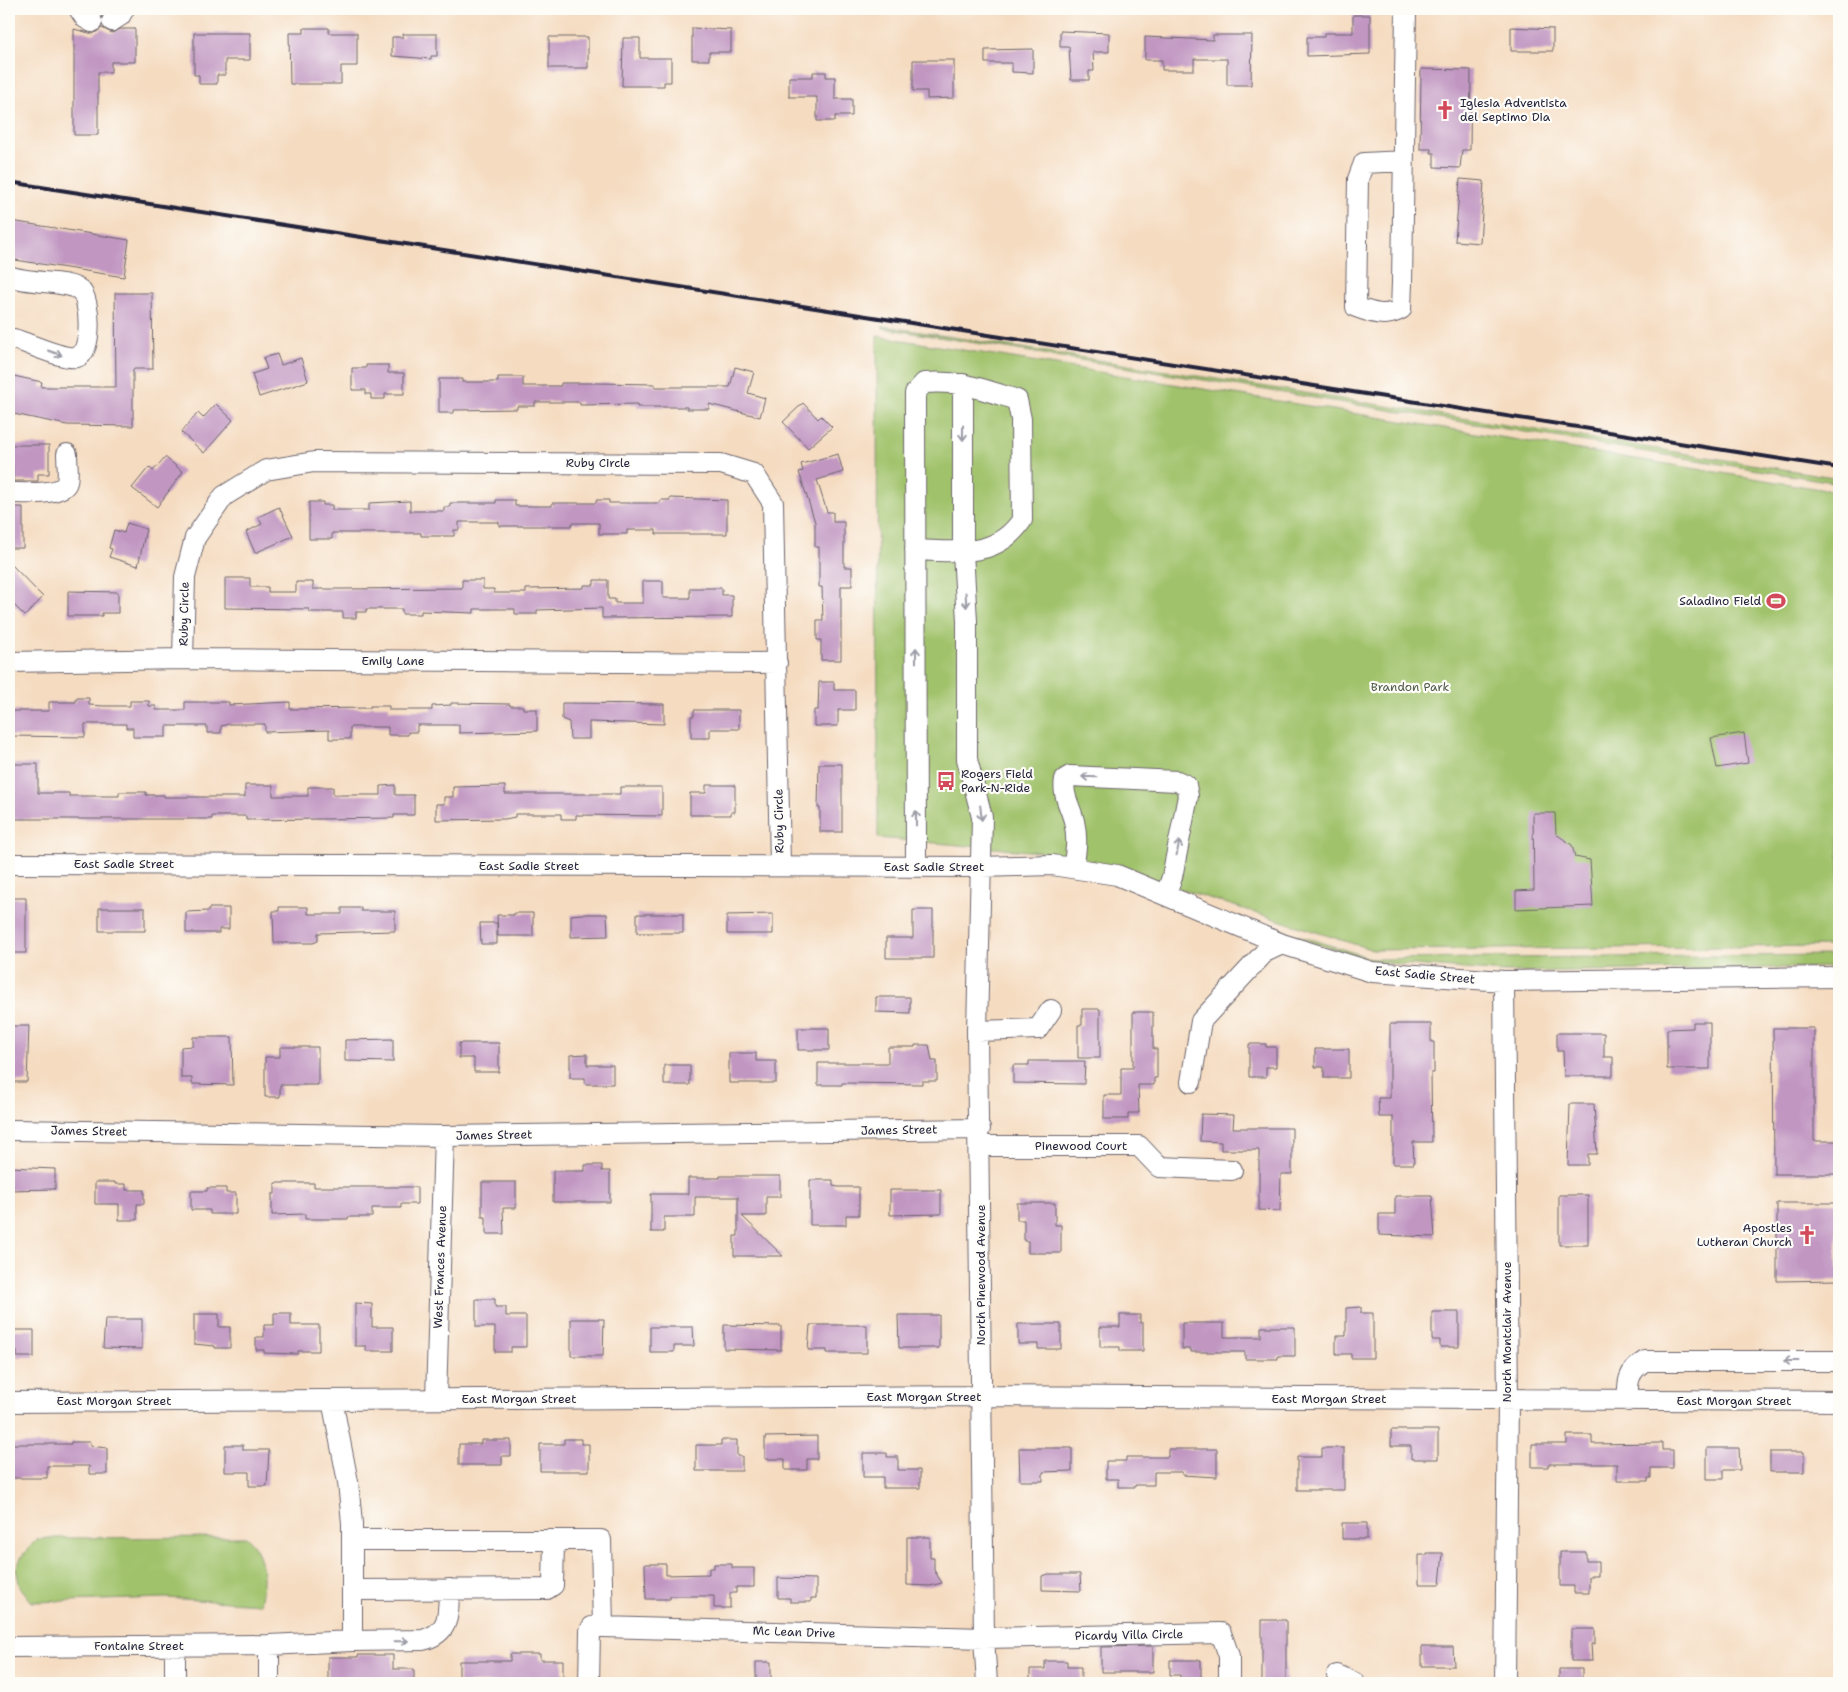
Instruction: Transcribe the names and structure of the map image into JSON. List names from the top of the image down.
{
  "streets": {
    "street": [
      "Ruby Circle",
      "Emily Lane",
      "East Sadie Street",
      "James Street",
      "Pinewood Court",
      "West Frances Avenue",
      "North Pinewood Avenue",
      "North Montclair Avenue",
      "East Morgan Street",
      "Mc Lean Drive",
      "Picardy Villa Circle",
      "Fontaine Street"
    ]
  },
  "crossings": [
    ["Ruby Circle", "Emily Lane"],
    ["Ruby Circle", "East Sadie Street"],
    ["East Sadie Street", "North Pinewood Avenue"],
    ["East Sadie Street", "North Montclair Avenue"],
    ["James Street", "Pinewood Court"],
    ["James Street", "West Frances Avenue"],
    ["James Street", "North Pinewood Avenue"],
    ["Pinewood Court", "North Pinewood Avenue"],
    ["West Frances Avenue", "East Morgan Street"],
    ["North Pinewood Avenue", "East Morgan Street"],
    ["North Pinewood Avenue", "Mc Lean Drive"],
    ["North Pinewood Avenue", "Picardy Villa Circle"],
    ["North Montclair Avenue", "East Morgan Street"],
    ["Mc Lean Drive", "Picardy Villa Circle"]
  ],
  "parks": ["Brandon Park"],
  "places": {
    "church": ["Iglesia Adventista del Septimo Dia", "Apostles Lutheran Church"],
    "sports": ["Saladino Field"],
    "bus stop": ["Rogers Field Park-N-Ride"]
  }
}
